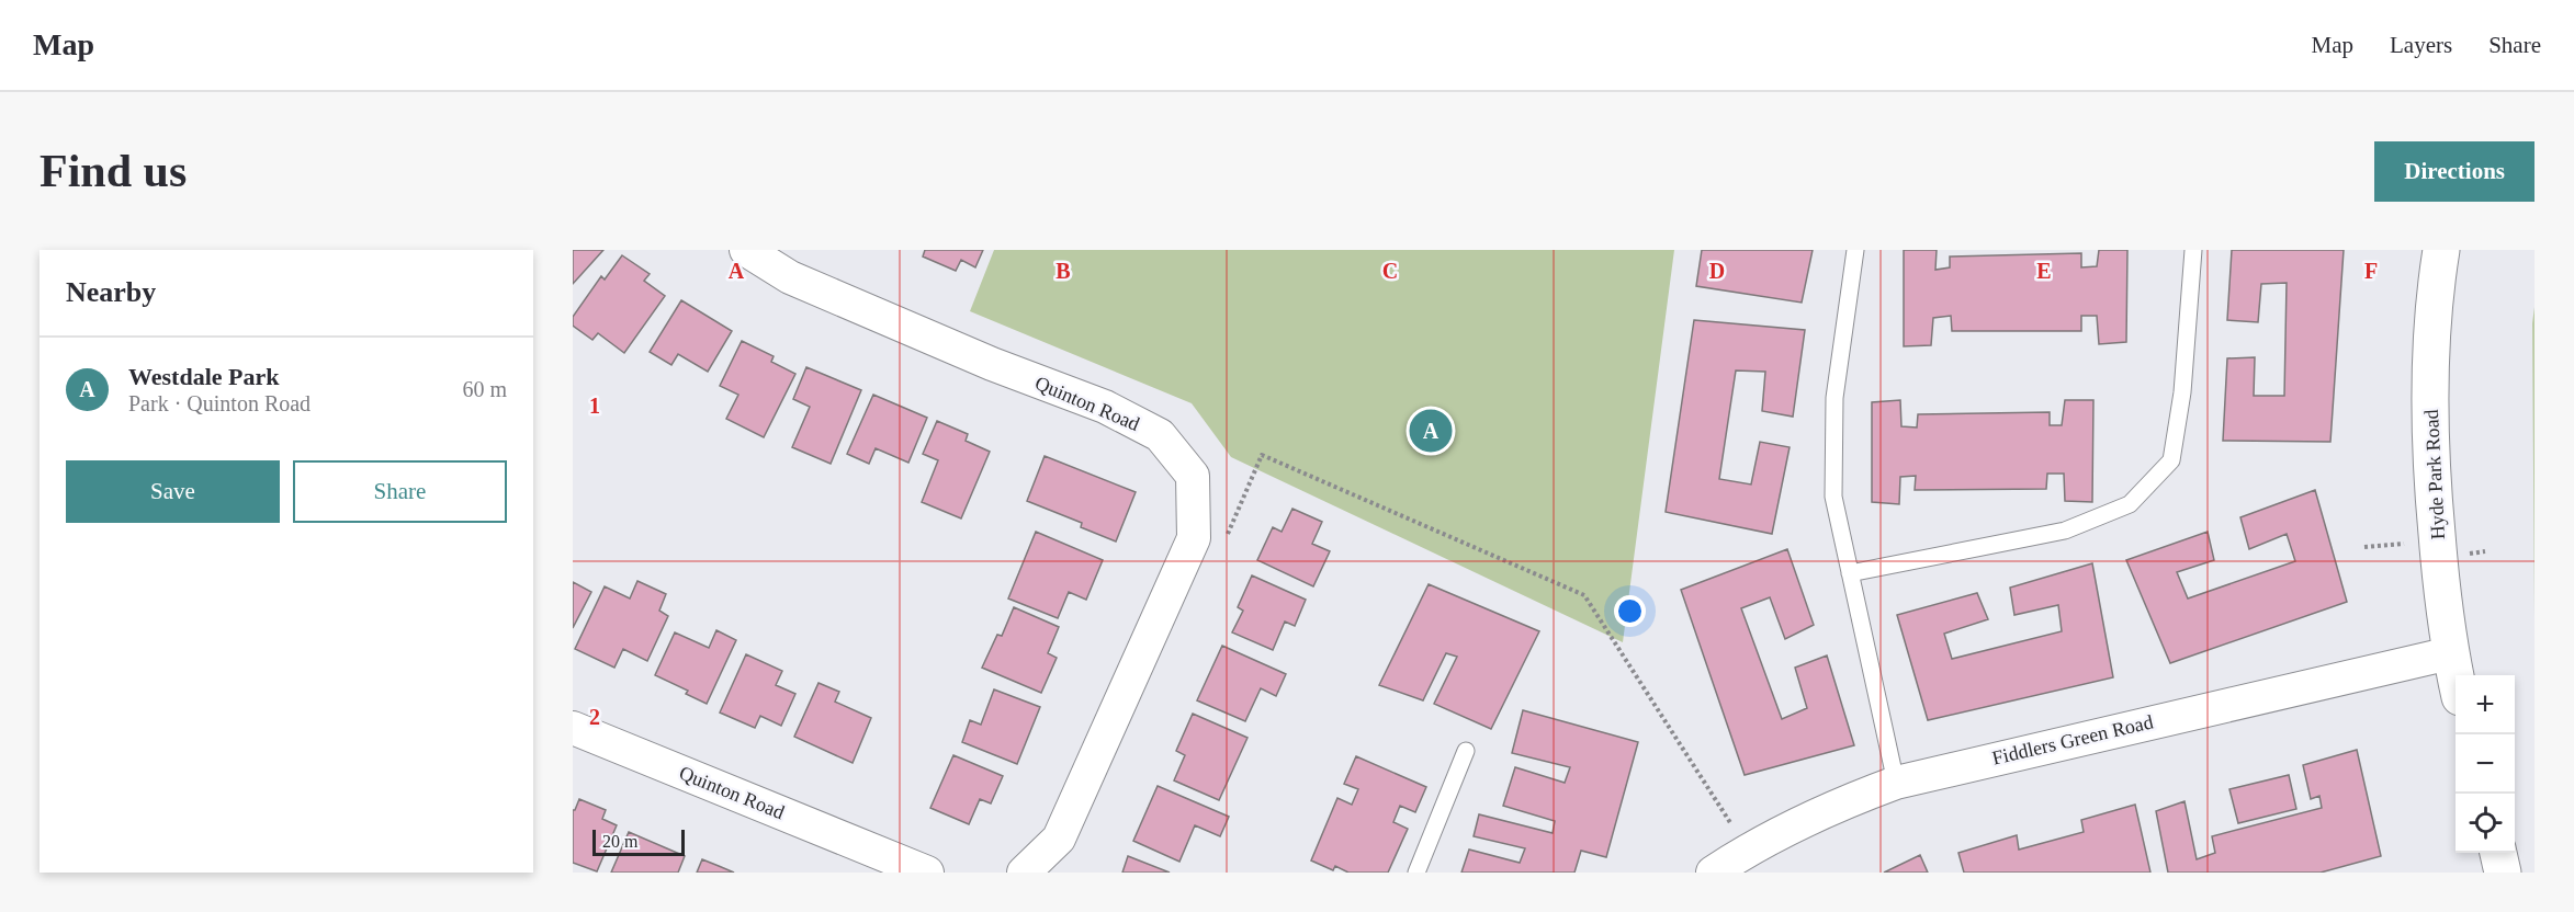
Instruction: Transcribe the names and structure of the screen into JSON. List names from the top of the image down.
{
  "streets": {
    "main road": ["Hyde Park Road"],
    "street": ["Quinton Road", "Fiddlers Green Road"]
  },
  "crossings": [
    ["Hyde Park Road", "Fiddlers Green Road"]
  ],
  "scale_bar": "20 m",
  "page": {
    "header": "Map",
    "nav": ["Map", "Layers", "Share"],
    "buttons": [
      "Directions",
      ["Save", "Share"]
    ],
    "title": "Find us",
    "heading": "Nearby",
    "list": [
      {
        "mark": "A",
        "name": "Westdale Park",
        "note": "Park · Quinton Road",
        "value": "60 m"
      }
    ],
    "pins": "A",
    "map_buttons": ["+", "−"],
    "scale": "20 m"
  },
  "grid": {
    "columns": [
      "A",
      "B",
      "C",
      "D",
      "E",
      "F"
    ],
    "rows": ["1", "2"]
  }
}
